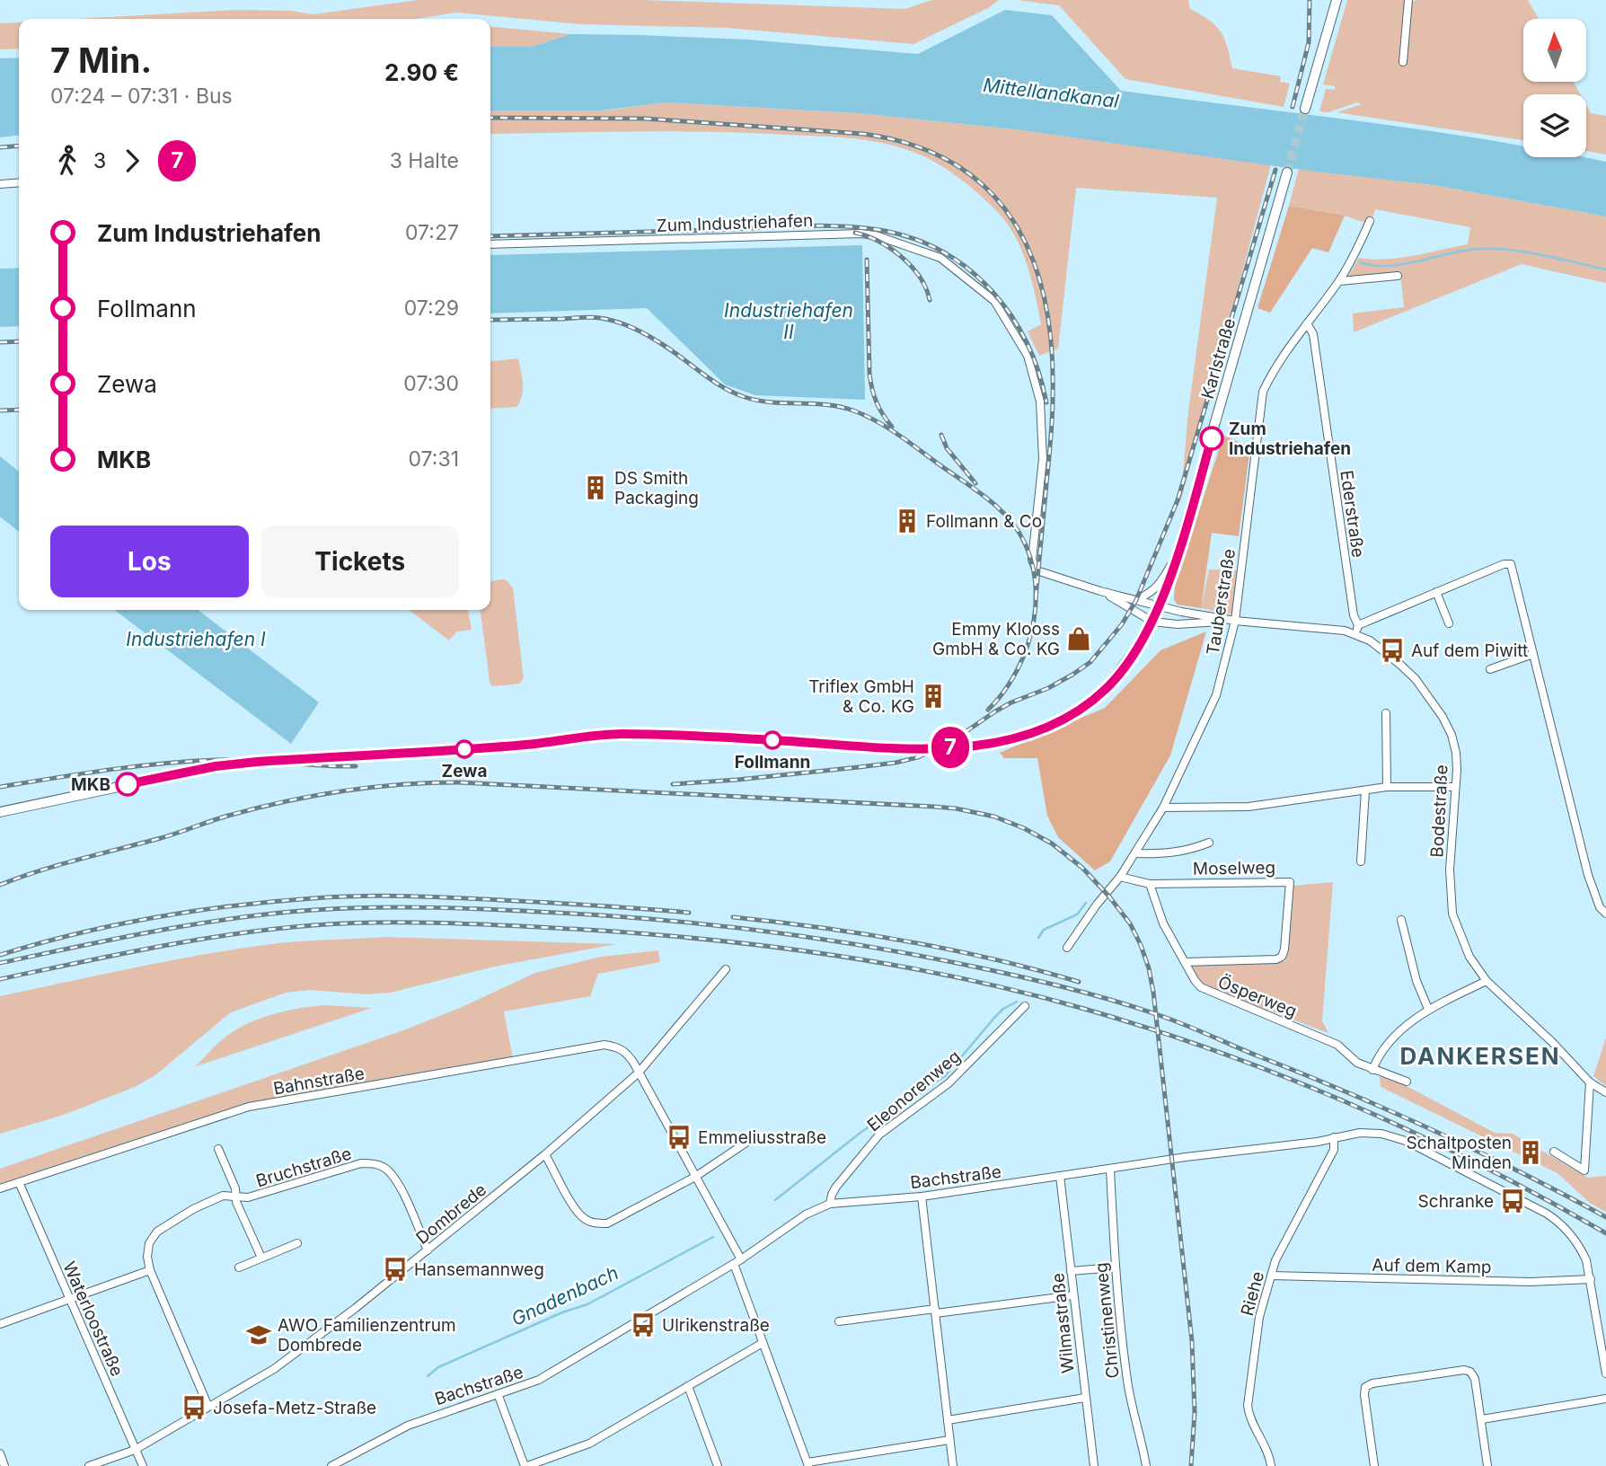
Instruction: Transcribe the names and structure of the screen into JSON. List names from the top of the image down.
{
  "streets": {
    "street": [
      "Zum Industriehafen",
      "Karlstraße",
      "Ederstraße",
      "Tauberstraße",
      "Bodestraße",
      "Moselweg",
      "Ösperweg",
      "Bahnstraße",
      "Eleonorenweg",
      "Bruchstraße",
      "Bachstraße",
      "Dombrede",
      "Auf dem Kamp",
      "Riehe",
      "Waterloostraße",
      "Christinenweg",
      "Wilmastraße"
    ]
  },
  "crossings": [
    ["Zum Industriehafen", "Karlstraße"],
    ["Zum Industriehafen", "Bodestraße"],
    ["Karlstraße", "Bodestraße"],
    ["Ederstraße", "Tauberstraße"],
    ["Ederstraße", "Bodestraße"],
    ["Tauberstraße", "Bodestraße"],
    ["Tauberstraße", "Moselweg"],
    ["Moselweg", "Ösperweg"],
    ["Bahnstraße", "Dombrede"],
    ["Bahnstraße", "Waterloostraße"],
    ["Eleonorenweg", "Bachstraße"],
    ["Bruchstraße", "Dombrede"],
    ["Bachstraße", "Auf dem Kamp"],
    ["Bachstraße", "Riehe"],
    ["Bachstraße", "Christinenweg"],
    ["Bachstraße", "Wilmastraße"],
    ["Dombrede", "Waterloostraße"],
    ["Auf dem Kamp", "Riehe"]
  ],
  "districts": ["DANKERSEN"],
  "water": [
    "Mittellandkanal",
    "Industriehafen II",
    "Industriehafen I",
    "Gnadenbach"
  ],
  "places": {
    "other": [
      "Zum Industriehafen",
      "Follmann",
      "Zewa",
      "MKB"
    ],
    "building": [
      "DS Smith Packaging",
      "Follmann & Co",
      "Triflex GmbH & Co. KG",
      "Schaltposten Minden"
    ],
    "shop": ["Emmy Klooss GmbH & Co. KG"],
    "bus stop": [
      "Auf dem Piwitt",
      "Emmeliusstraße",
      "Schranke",
      "Hansemannweg",
      "Ulrikenstraße",
      "Josefa-Metz-Straße"
    ],
    "school or university": ["AWO Familienzentrum Dombrede"]
  },
  "lines": ["bus line 7"],
  "north": "top",
  "page": {
    "on_map": "7",
    "heading": ["7 Min.", "07:24 – 07:31 · Bus", "2.90 €"],
    "legs": ["3", "7", "3 Halte"],
    "list": [
      {
        "name": "Zum Industriehafen",
        "value": "07:27"
      },
      {
        "name": "Follmann",
        "value": "07:29"
      },
      {
        "name": "Zewa",
        "value": "07:30"
      },
      {
        "name": "MKB",
        "value": "07:31"
      }
    ],
    "buttons": ["Los", "Tickets"]
  }
}
